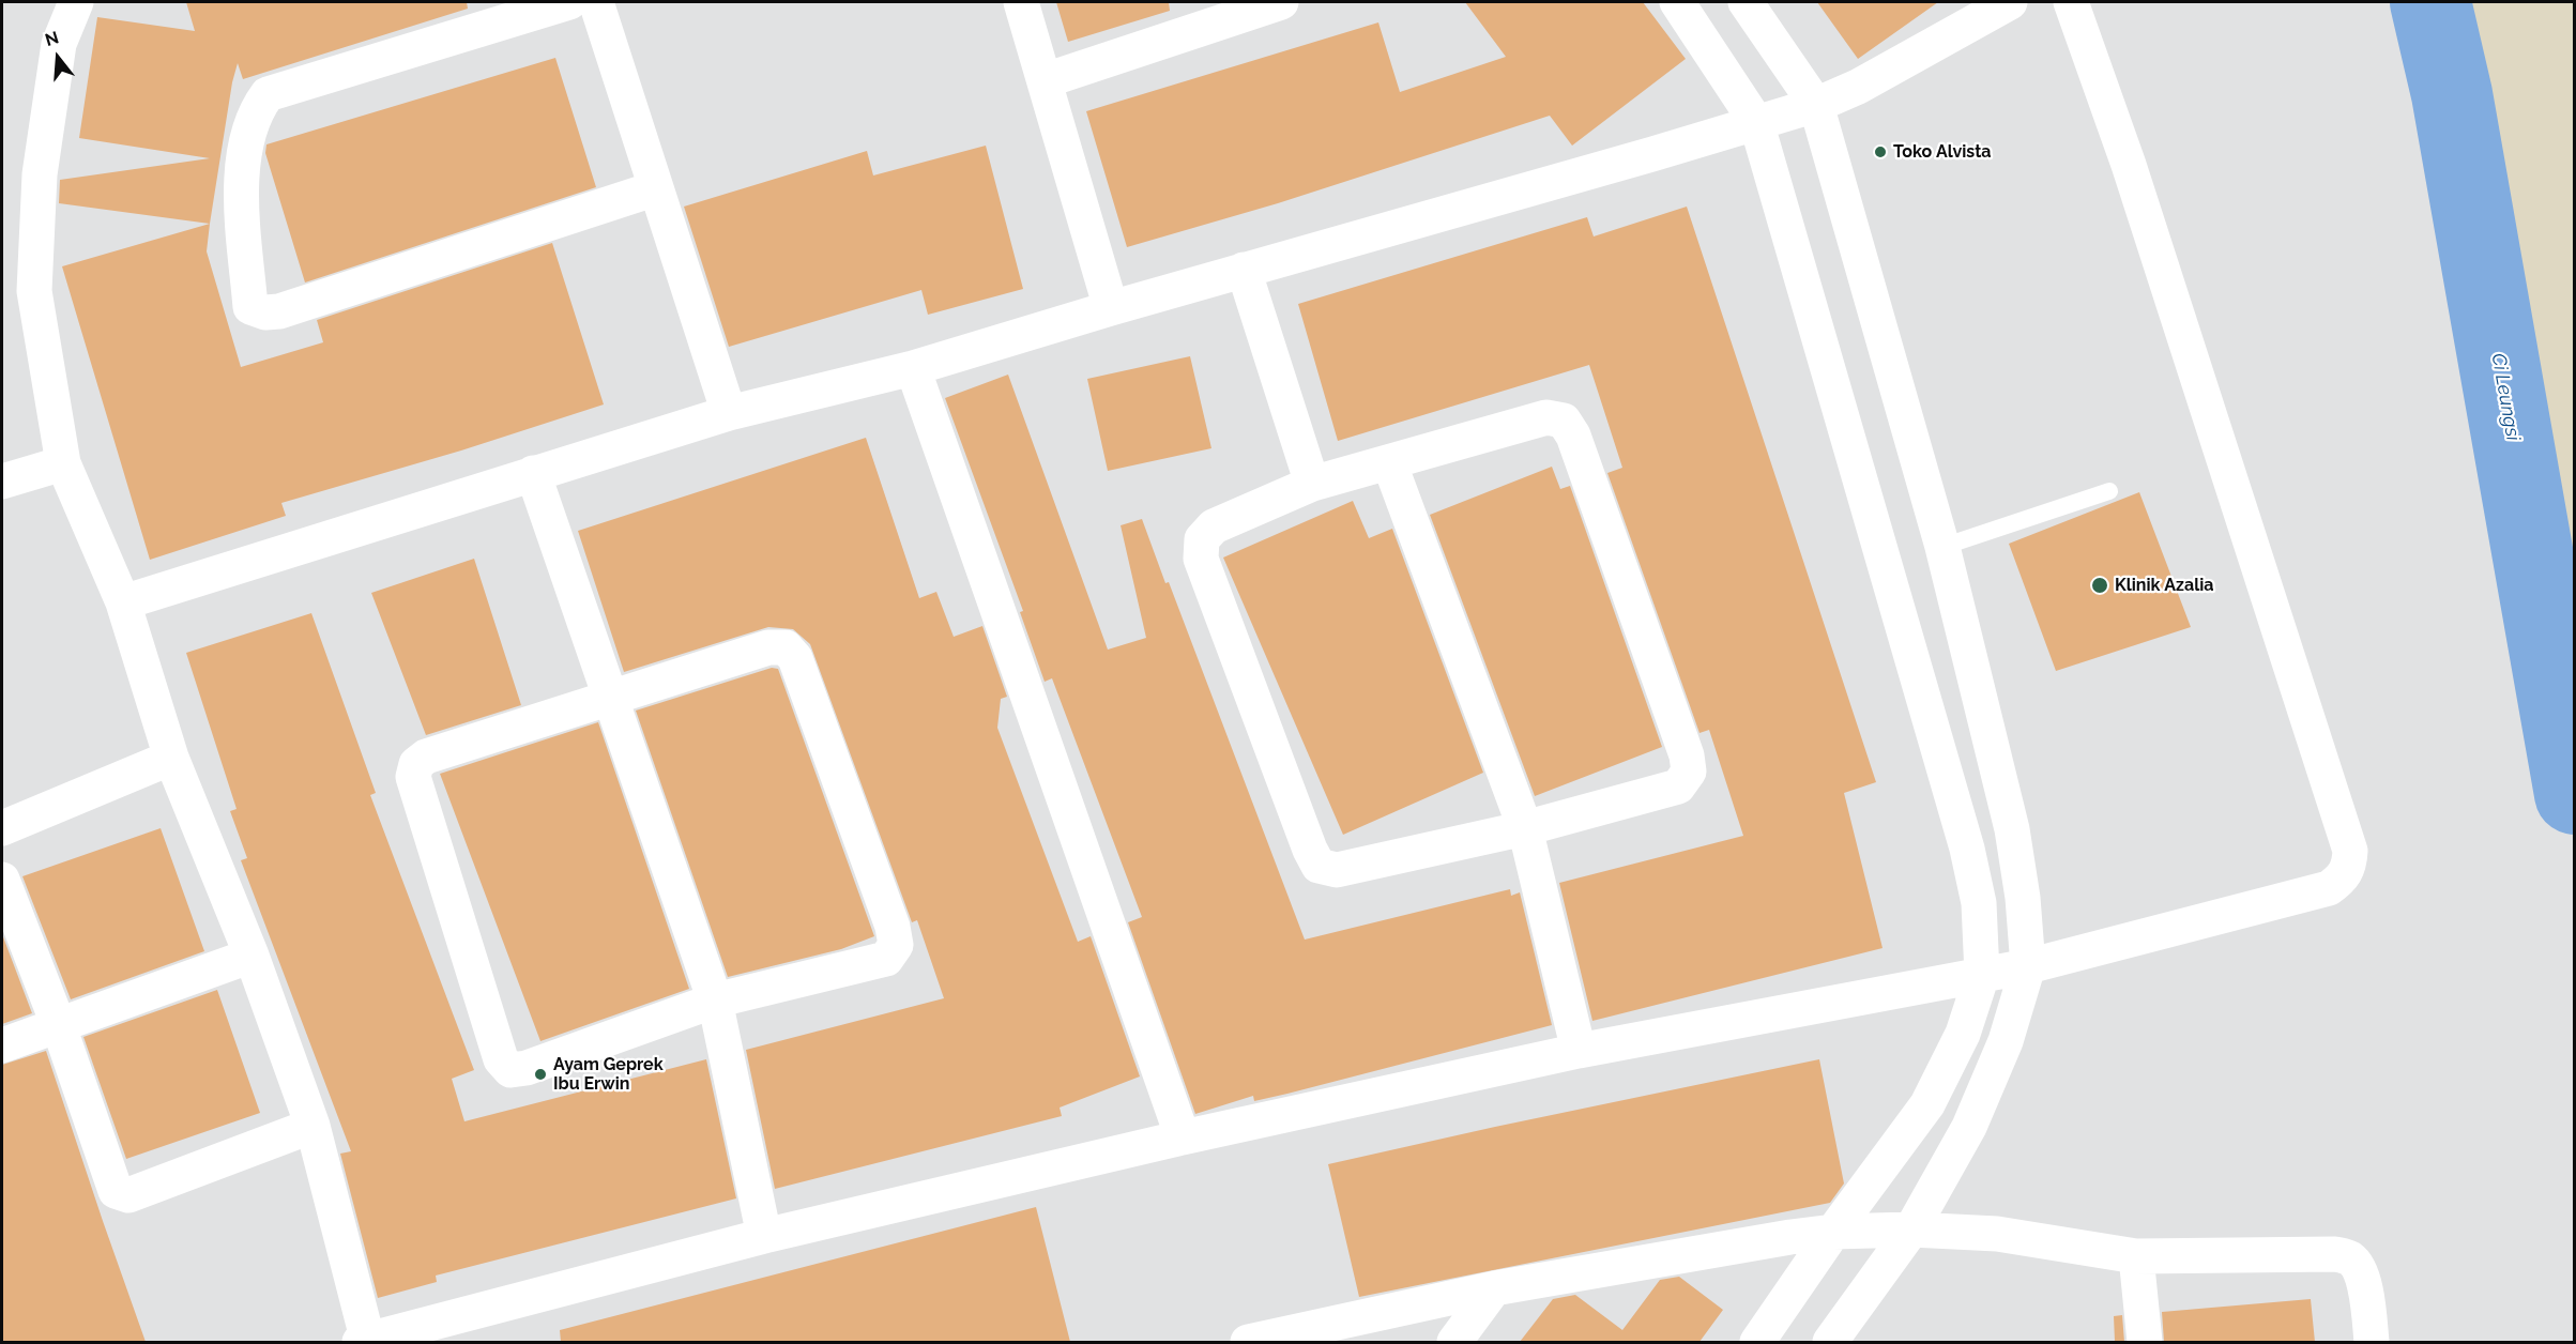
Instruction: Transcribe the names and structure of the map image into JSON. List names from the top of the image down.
{
  "water": ["Ci Leungsi"],
  "places": ["Toko Alvista", "Klinik Azalia", "Ayam Geprek Ibu Erwin"],
  "north": "top"
}
